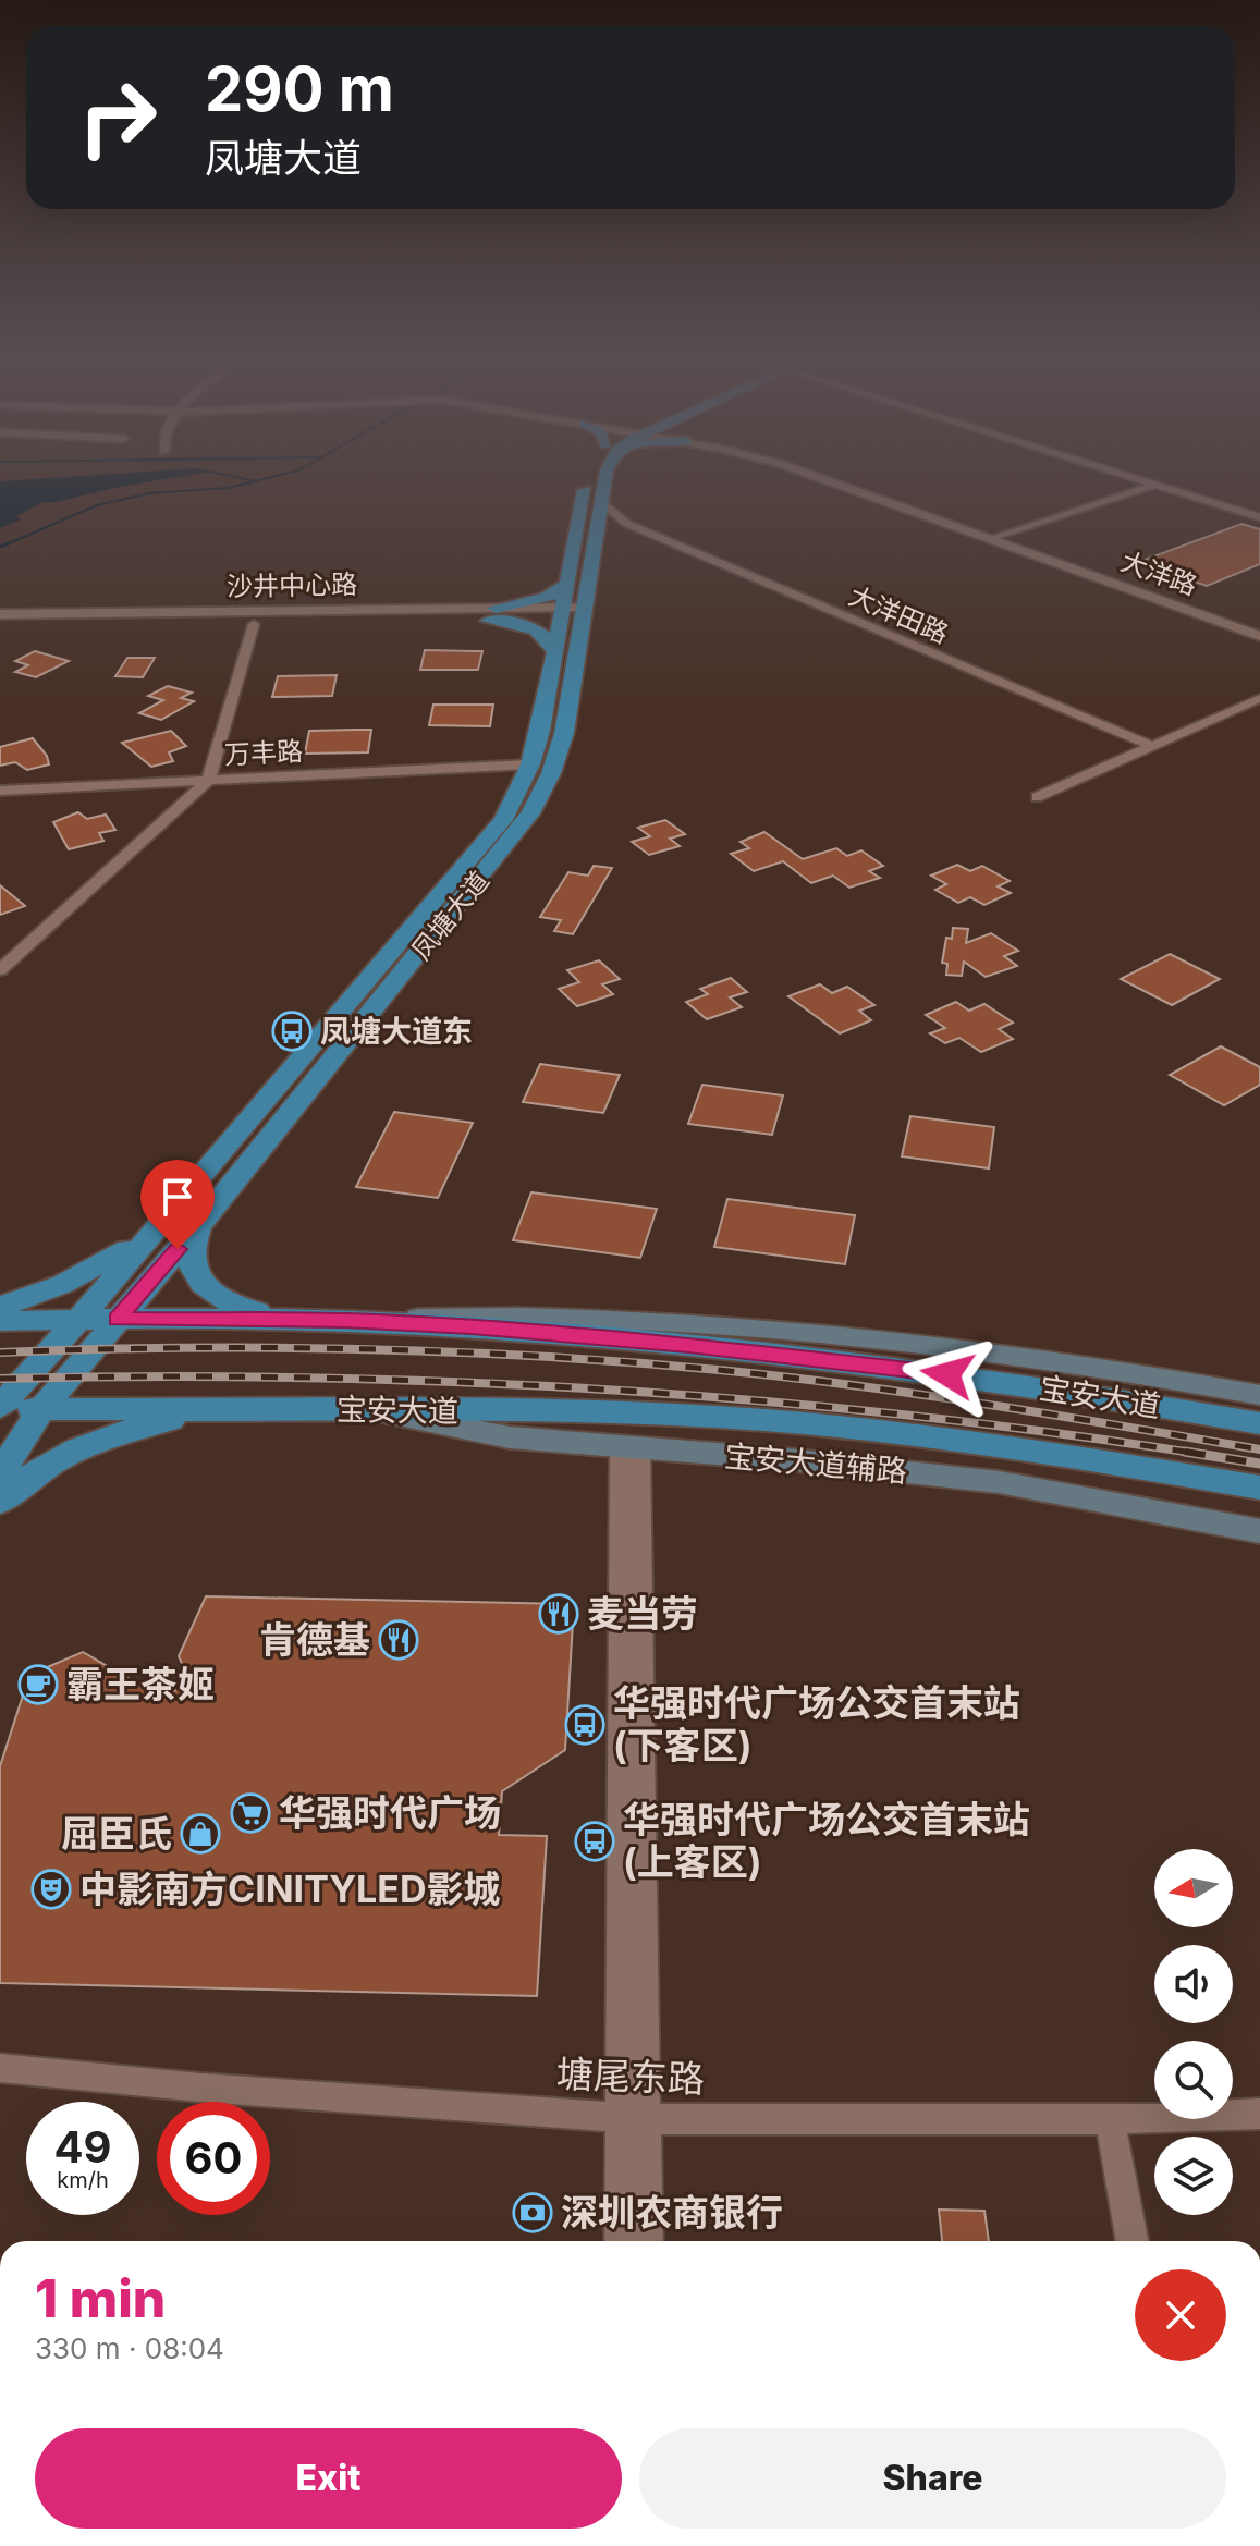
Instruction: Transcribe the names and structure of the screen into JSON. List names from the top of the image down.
{
  "streets": {
    "main road": ["凤塘大道", "宝安大道", "宝安大道辅路"],
    "street": [
      "大洋路",
      "沙井中心路",
      "大洋田路",
      "万丰路",
      "塘尾东路"
    ]
  },
  "crossings": [
    ["沙井中心路", "凤塘大道"],
    ["大洋田路", "凤塘大道"],
    ["万丰路", "凤塘大道"],
    ["凤塘大道", "宝安大道"],
    ["宝安大道", "宝安大道辅路"]
  ],
  "places": {
    "bus stop": ["凤塘大道东", "华强时代广场公交首末站 (下客区)", "华强时代广场公交首末站 (上客区)"],
    "restaurant": ["麦当劳", "肯德基"],
    "cafe": ["霸王茶姬"],
    "supermarket": ["华强时代广场"],
    "shop": ["屈臣氏"],
    "theatre": ["中影南方CINITYLED影城"],
    "bank": ["深圳农商银行"]
  },
  "north": "left",
  "page": {
    "turn": ["290 m", "凤塘大道"],
    "speed": "49 km/h",
    "limit": "60",
    "heading": ["1 min", "330 m · 08:04"],
    "buttons": ["Exit", "Share"]
  }
}
